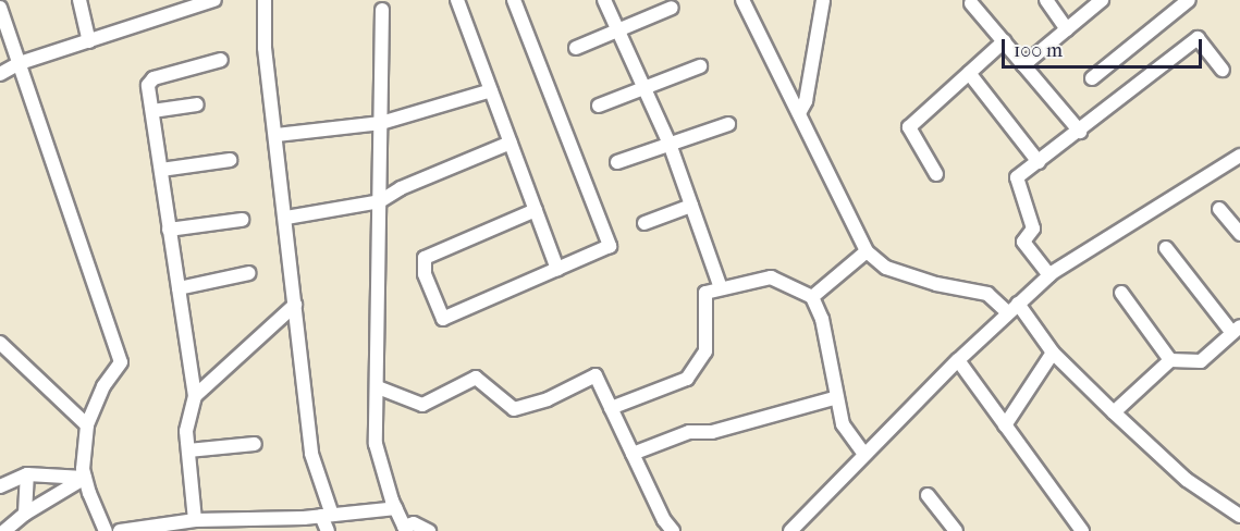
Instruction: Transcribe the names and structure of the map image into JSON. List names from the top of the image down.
{
  "scale_bar": "100 m"
}
